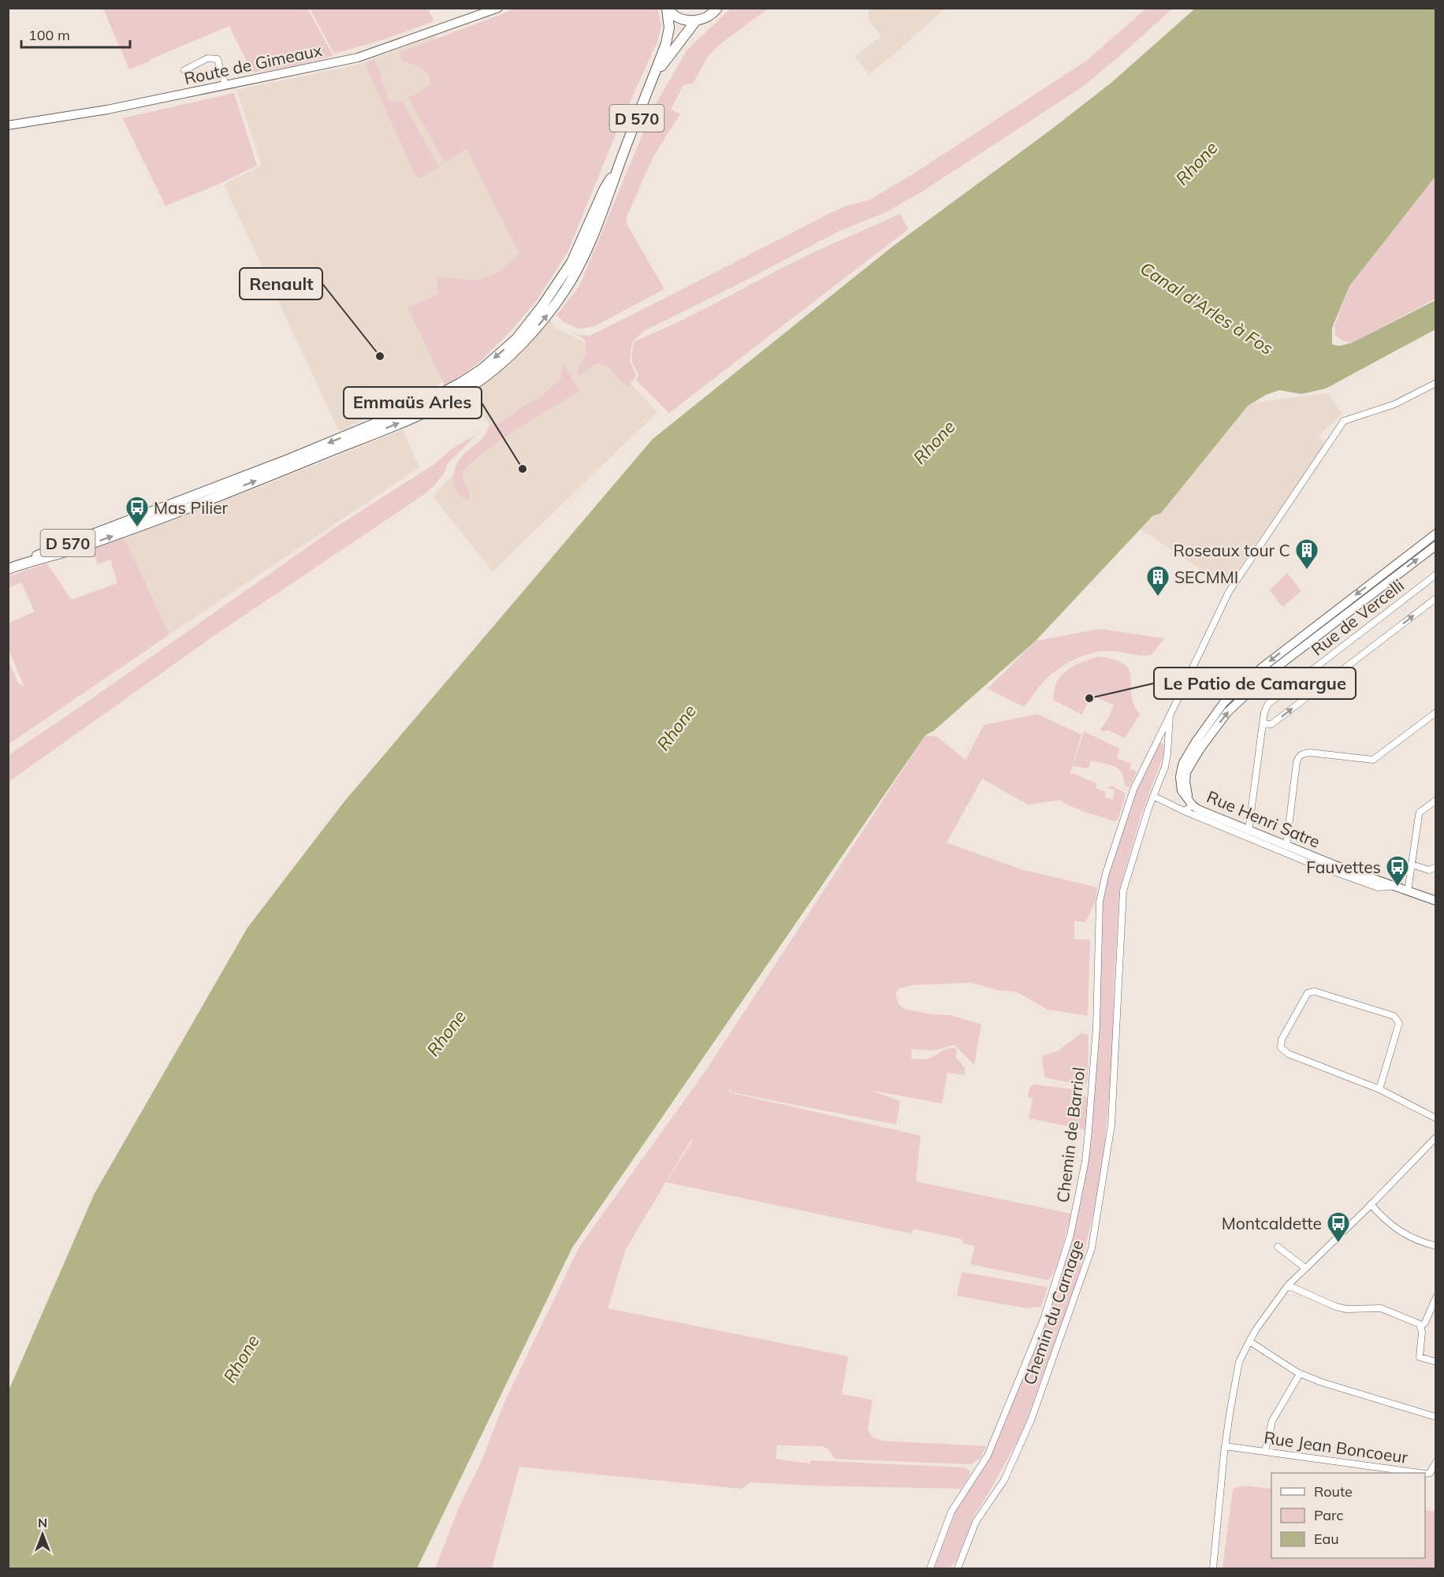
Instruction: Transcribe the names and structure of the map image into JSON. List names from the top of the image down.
{
  "streets": {
    "main road": ["D 570"],
    "street": [
      "Route de Gimeaux",
      "Rue de Vercelli",
      "Rue Henri Satre",
      "Chemin de Barriol",
      "Chemin du Carnage",
      "Rue Jean Boncoeur"
    ]
  },
  "crossings": [
    ["Rue de Vercelli", "Rue Henri Satre"],
    ["Chemin de Barriol", "Chemin du Carnage"]
  ],
  "water": ["Rhone", "Canal d'Arles à Fos"],
  "places": {
    "other": ["Renault", "Emmaüs Arles", "Le Patio de Camargue"],
    "bus stop": ["Mas Pilier", "Fauvettes", "Montcaldette"],
    "building": ["Roseaux tour C", "SECMMI"]
  },
  "legend": ["Route", "Parc", "Eau"],
  "scale_bar": "100 m",
  "north": "top"
}
